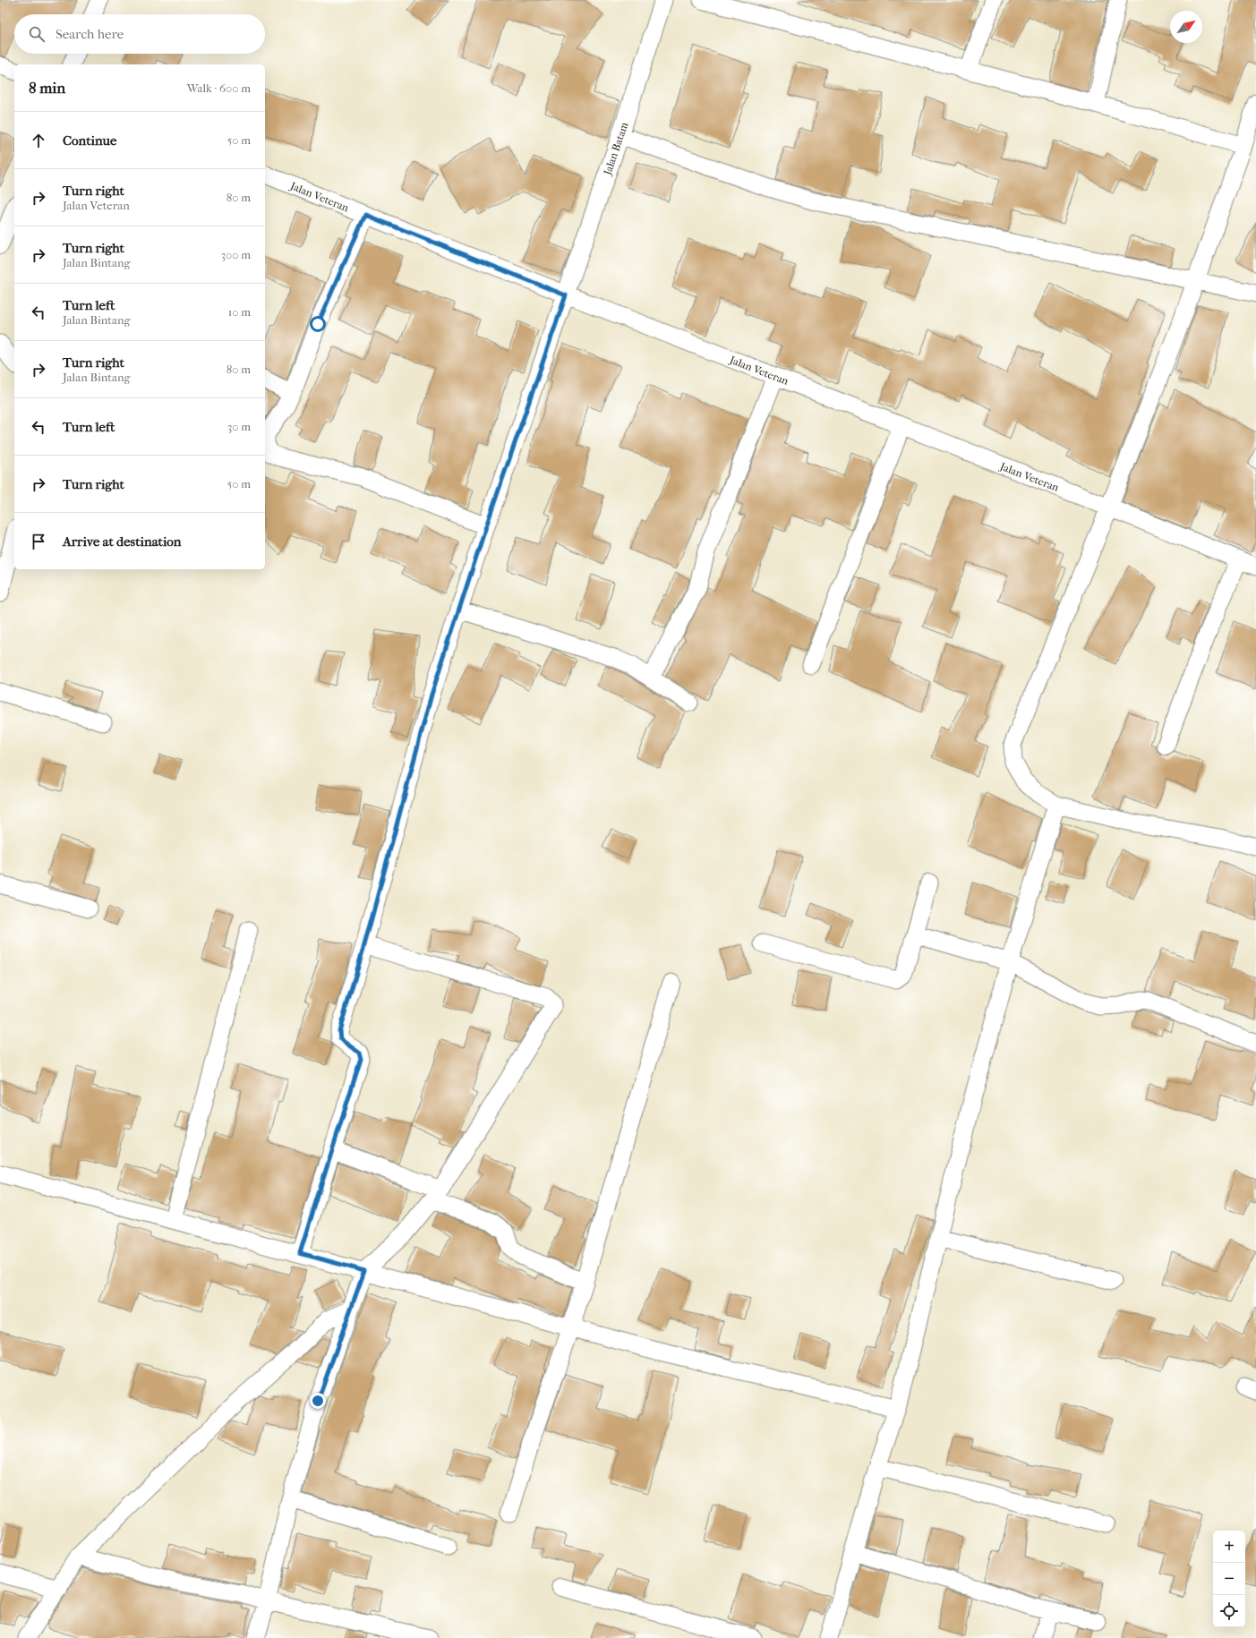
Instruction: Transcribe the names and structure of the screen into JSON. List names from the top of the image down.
{
  "streets": {
    "street": ["Jalan Batam", "Jalan Veteran"]
  },
  "crossings": [
    ["Jalan Batam", "Jalan Veteran"]
  ],
  "north": "top right",
  "page": {
    "search": "Search here",
    "heading": ["8 min", "Walk · 600 m"],
    "list": [
      ["Continue", "50 m"],
      ["Turn right", "Jalan Veteran", "80 m"],
      ["Turn right", "Jalan Bintang", "300 m"],
      ["Turn left", "Jalan Bintang", "10 m"],
      ["Turn right", "Jalan Bintang", "80 m"],
      ["Turn left", "30 m"],
      ["Turn right", "50 m"],
      "Arrive at destination"
    ],
    "map_buttons": ["+", "−"]
  }
}
